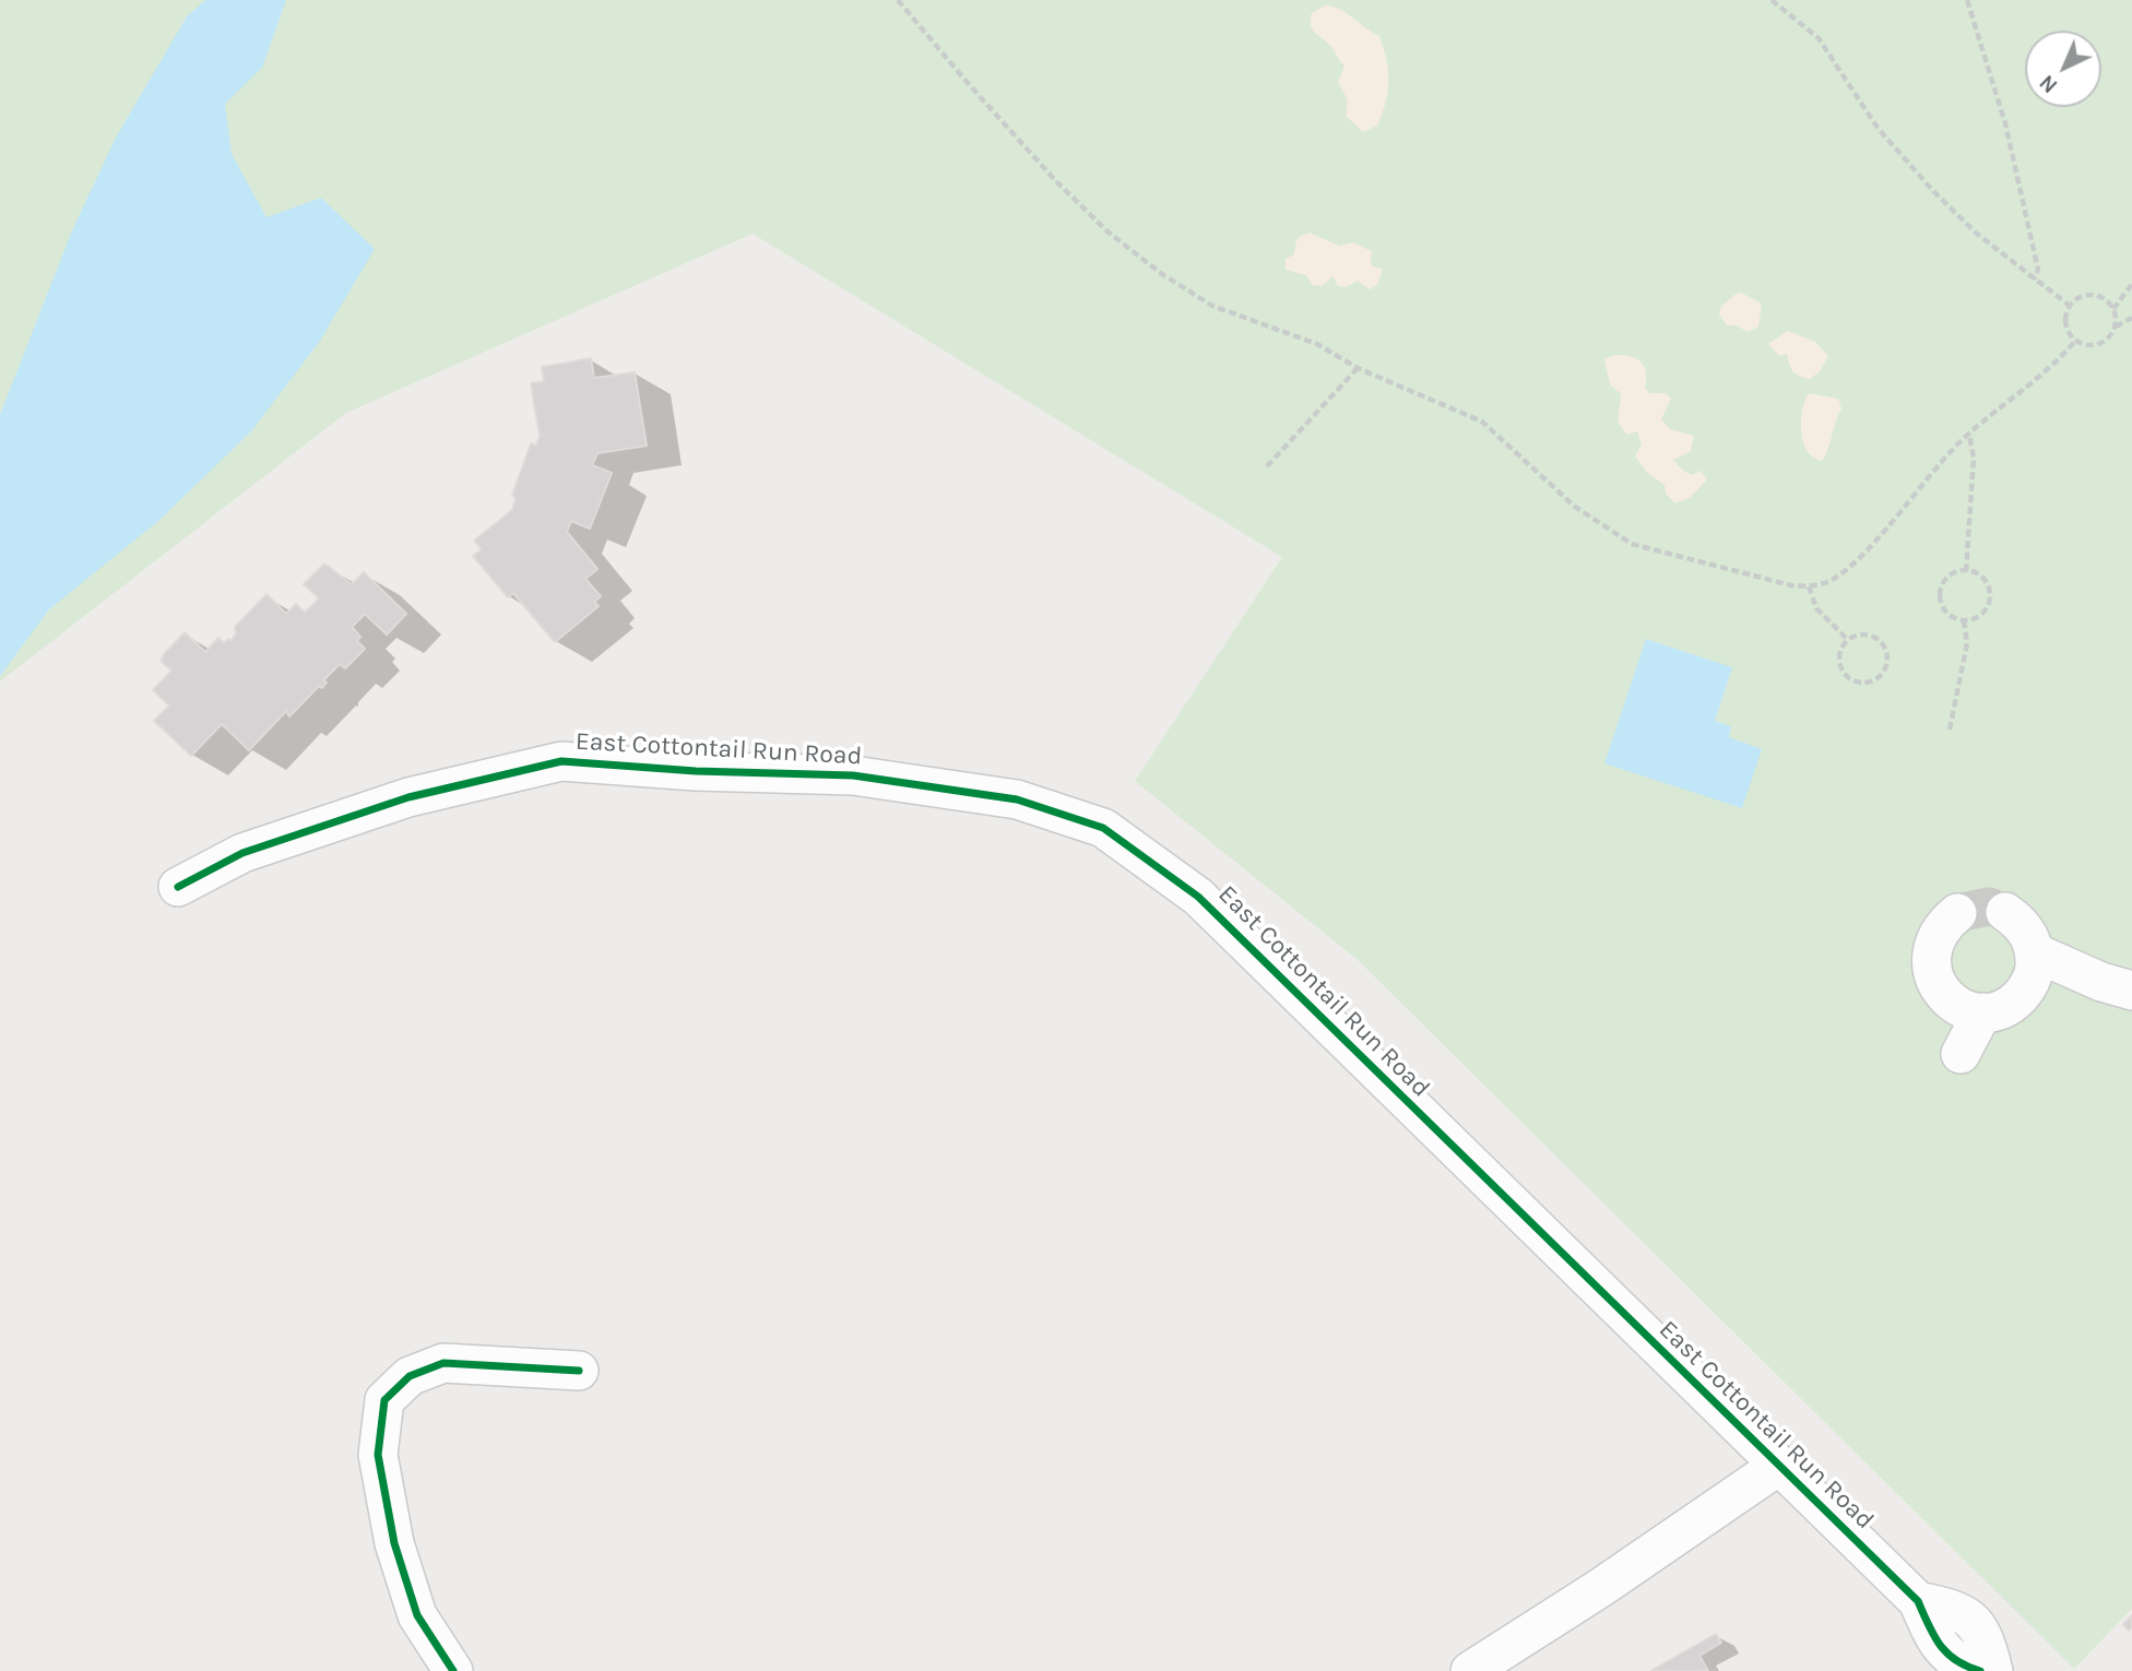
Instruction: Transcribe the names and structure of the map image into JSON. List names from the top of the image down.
{
  "streets": {
    "street": ["East Cottontail Run Road"]
  },
  "north": "bottom left"
}
